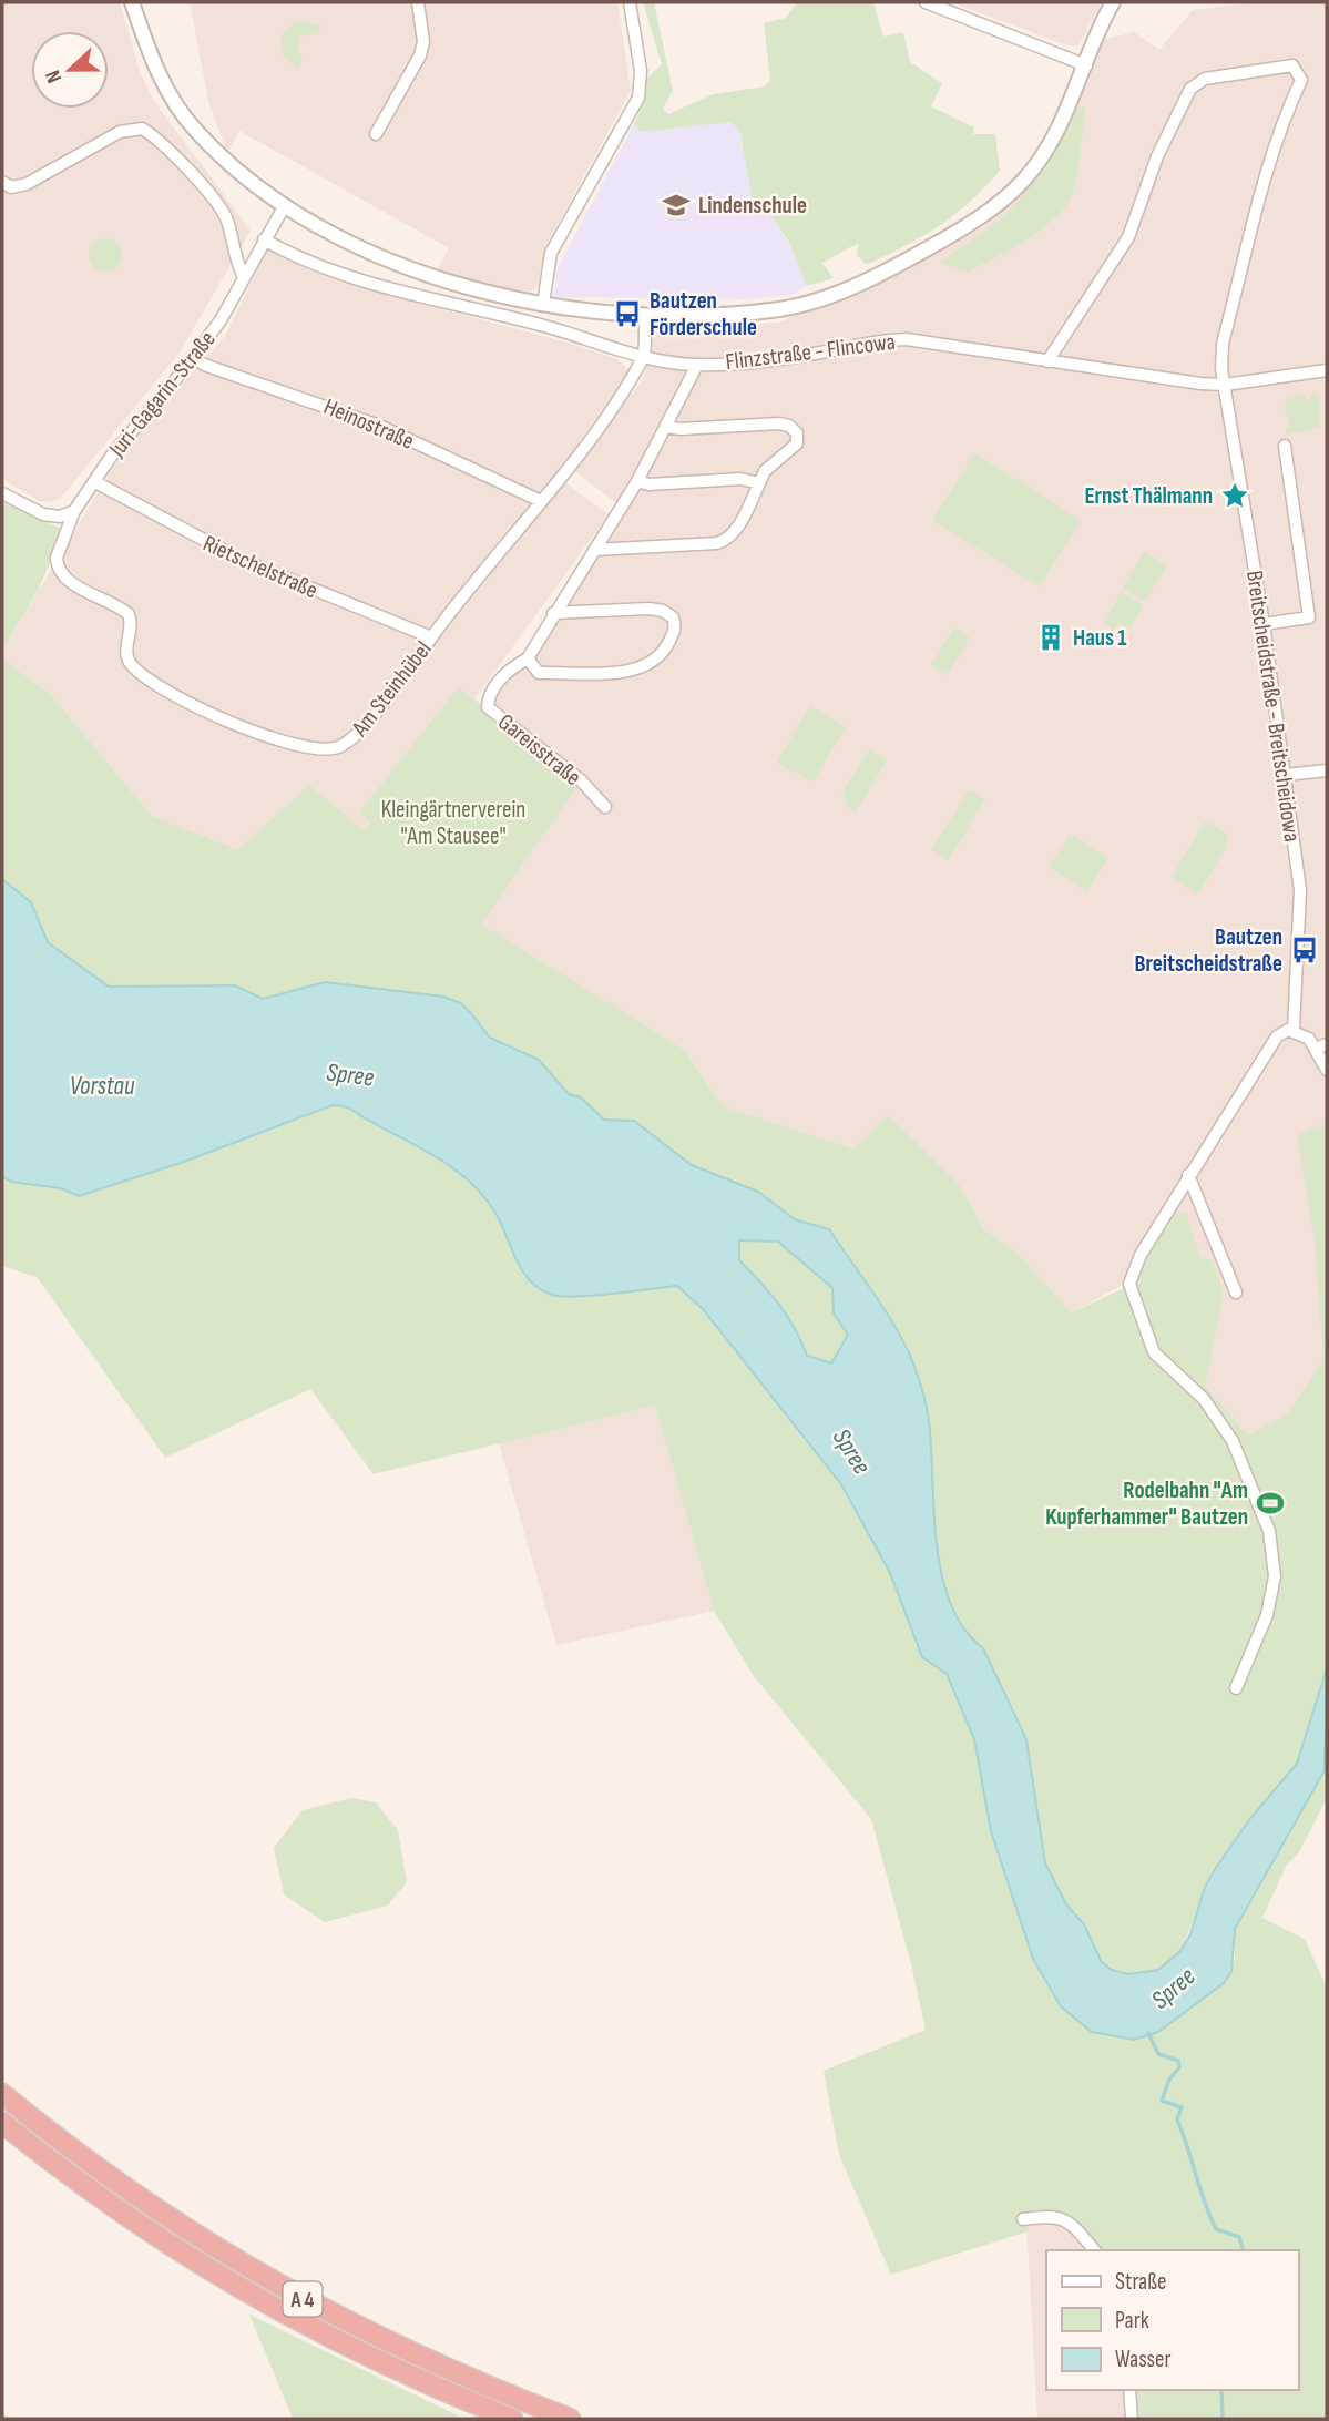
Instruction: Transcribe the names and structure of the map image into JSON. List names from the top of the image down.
{
  "streets": {
    "highway": ["A 4"],
    "street": [
      "Flinzstraße - Flincowa",
      "Juri-Gagarin-Straße",
      "Heinostraße",
      "Rietschelstraße",
      "Am Steinhübel",
      "Breitscheidstraße - Breitscheidowa",
      "Gareisstraße"
    ]
  },
  "crossings": [
    ["Flinzstraße - Flincowa", "Juri-Gagarin-Straße"],
    ["Flinzstraße - Flincowa", "Am Steinhübel"],
    ["Flinzstraße - Flincowa", "Breitscheidstraße - Breitscheidowa"],
    ["Flinzstraße - Flincowa", "Gareisstraße"],
    ["Juri-Gagarin-Straße", "Heinostraße"],
    ["Juri-Gagarin-Straße", "Rietschelstraße"],
    ["Juri-Gagarin-Straße", "Am Steinhübel"],
    ["Heinostraße", "Am Steinhübel"],
    ["Rietschelstraße", "Am Steinhübel"]
  ],
  "water": ["Spree", "Vorstau"],
  "parks": ["Kleingärtnerverein \"Am Stausee\""],
  "places": {
    "school or university": ["Lindenschule"],
    "bus stop": ["Bautzen Förderschule", "Bautzen Breitscheidstraße"],
    "place": ["Ernst Thälmann"],
    "building": ["Haus 1"],
    "sports": ["Rodelbahn \"Am Kupferhammer\" Bautzen"]
  },
  "legend": ["Straße", "Park", "Wasser"],
  "north": "left"
}
